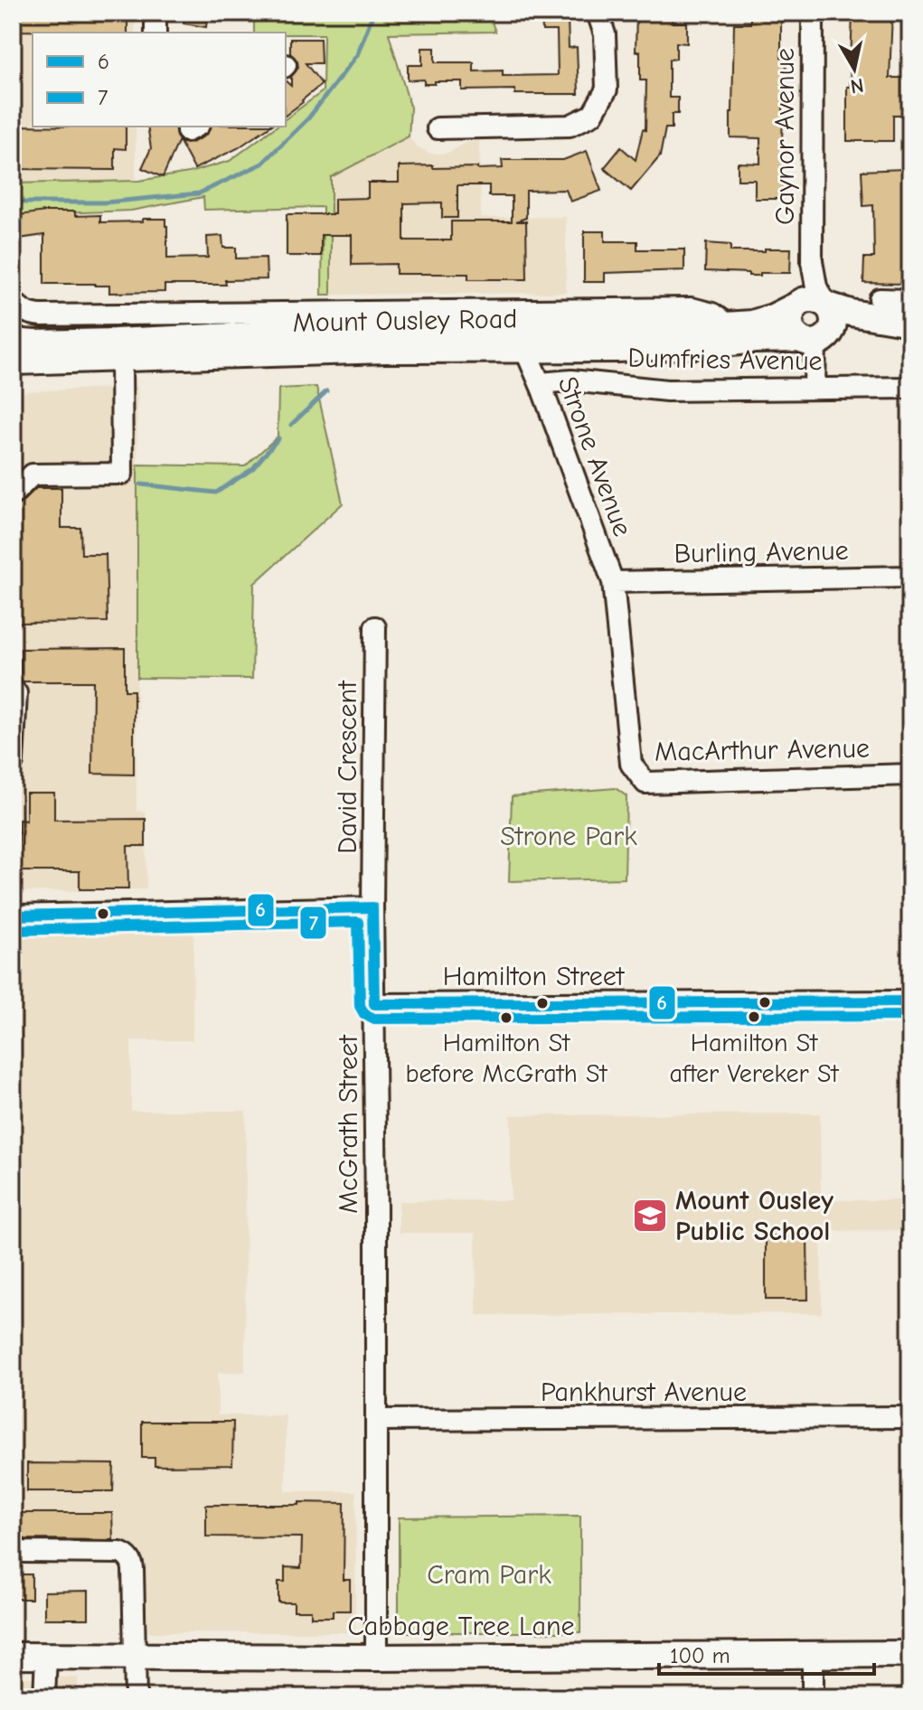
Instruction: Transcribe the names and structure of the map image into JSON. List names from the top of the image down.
{
  "streets": {
    "main road": ["Mount Ousley Road", "Cabbage Tree Lane"],
    "street": [
      "Gaynor Avenue",
      "Dumfries Avenue",
      "Strone Avenue",
      "Burling Avenue",
      "MacArthur Avenue",
      "David Crescent",
      "Hamilton Street",
      "McGrath Street",
      "Pankhurst Avenue"
    ]
  },
  "crossings": [
    ["Gaynor Avenue", "Mount Ousley Road"],
    ["Mount Ousley Road", "Strone Avenue"],
    ["Dumfries Avenue", "Strone Avenue"],
    ["Strone Avenue", "Burling Avenue"],
    ["Strone Avenue", "MacArthur Avenue"],
    ["Burling Avenue", "MacArthur Avenue"],
    ["David Crescent", "McGrath Street"],
    ["Hamilton Street", "McGrath Street"],
    ["McGrath Street", "Pankhurst Avenue"],
    ["McGrath Street", "Cabbage Tree Lane"]
  ],
  "parks": ["Strone Park", "Cram Park"],
  "places": {
    "other": ["Hamilton St after Vereker St", "Hamilton St before McGrath St"],
    "school or university": ["Mount Ousley Public School"]
  },
  "lines": ["transit line 6", "transit line 7"],
  "legend": ["6", "7"],
  "scale_bar": "100 m",
  "north": "bottom"
}
